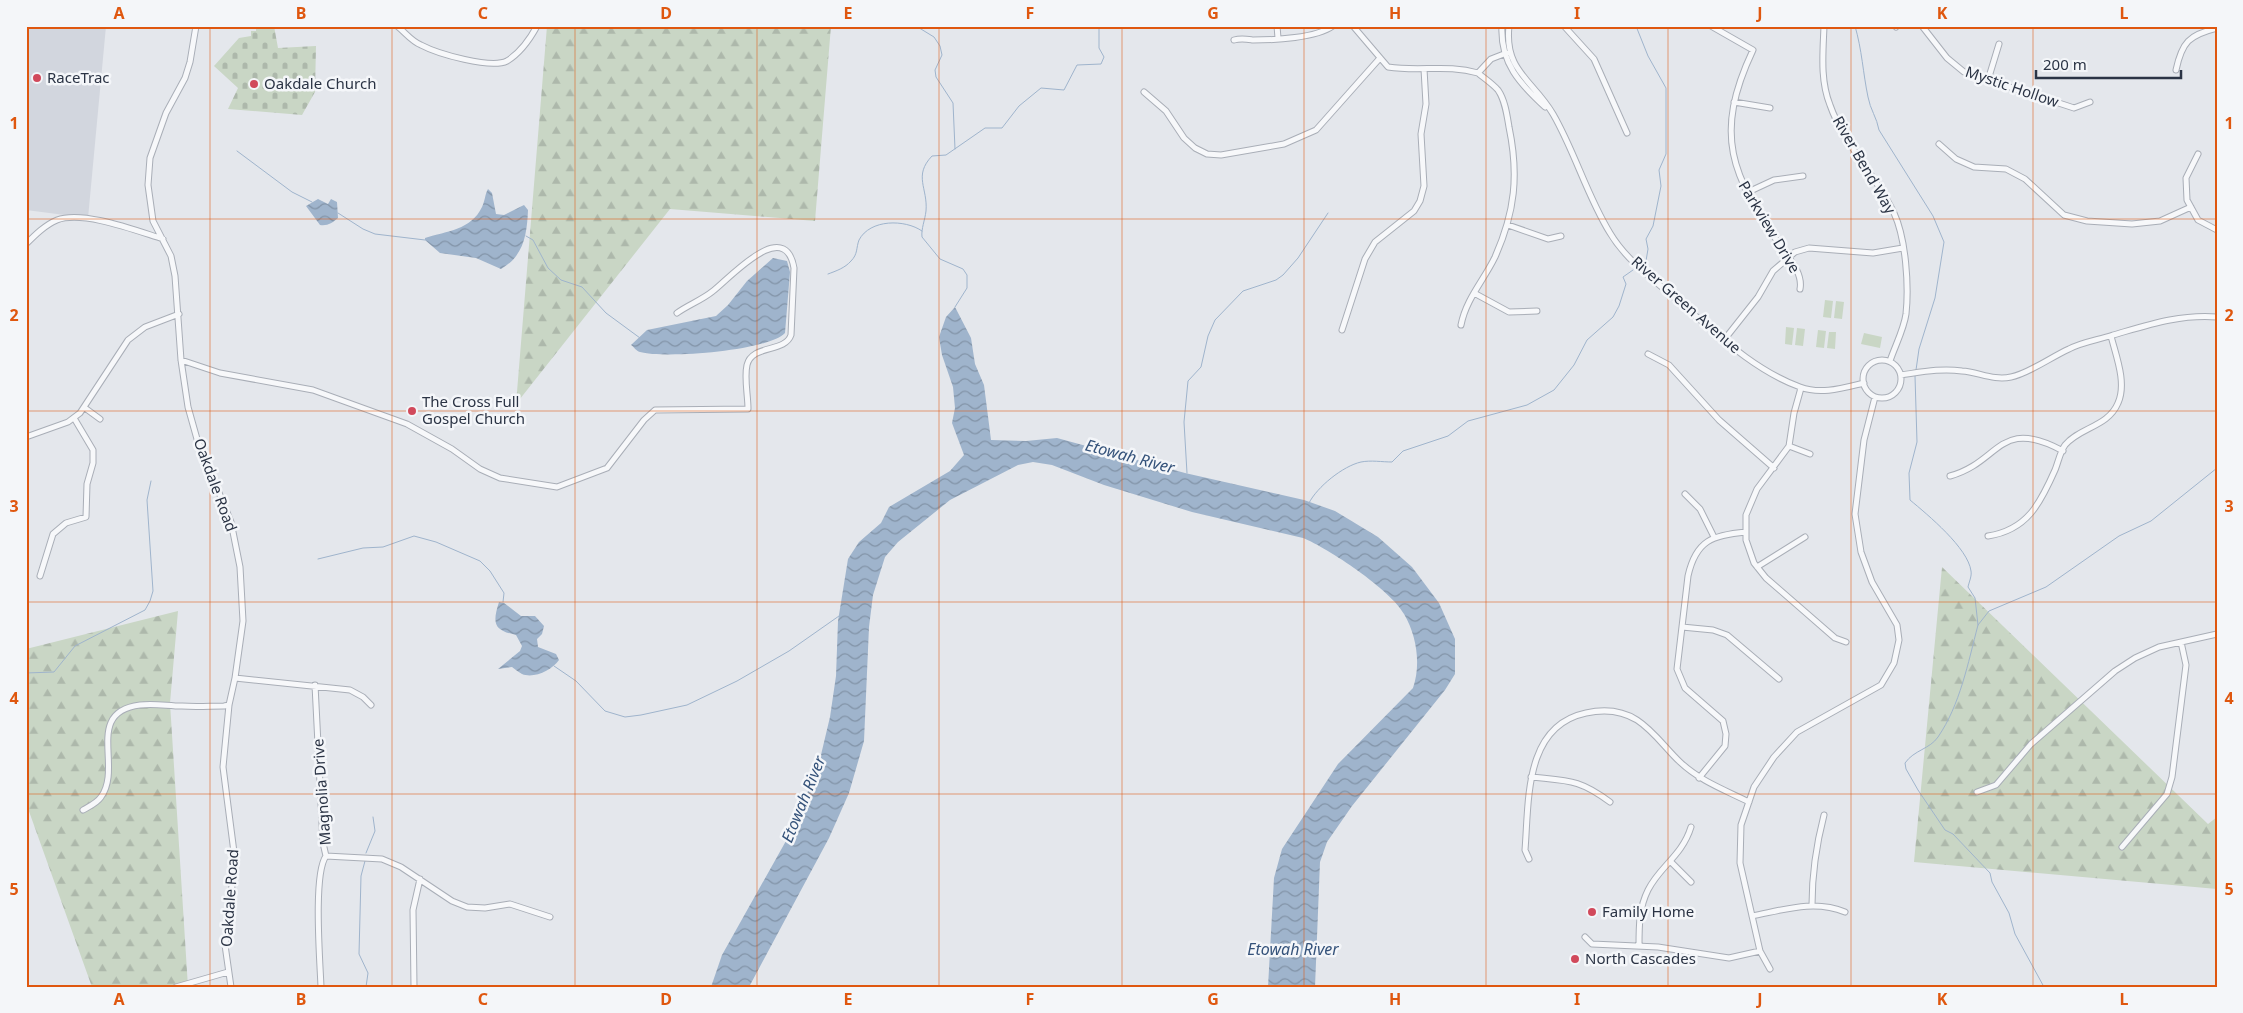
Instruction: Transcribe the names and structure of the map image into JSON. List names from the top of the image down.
{
  "streets": {
    "street": [
      "Mystic Hollow",
      "River Bend Way",
      "Parkview Drive",
      "River Green Avenue",
      "Oakdale Road",
      "Magnolia Drive"
    ]
  },
  "crossings": [
    ["River Bend Way", "River Green Avenue"]
  ],
  "water": ["Etowah River"],
  "places": [
    "RaceTrac",
    "Oakdale Church",
    "The Cross Full Gospel Church",
    "Family Home",
    "North Cascades"
  ],
  "scale_bar": "200 m",
  "grid": {
    "columns": [
      "A",
      "B",
      "C",
      "D",
      "E",
      "F",
      "G",
      "H",
      "I",
      "J",
      "K",
      "L"
    ],
    "rows": [
      "1",
      "2",
      "3",
      "4",
      "5"
    ]
  }
}
